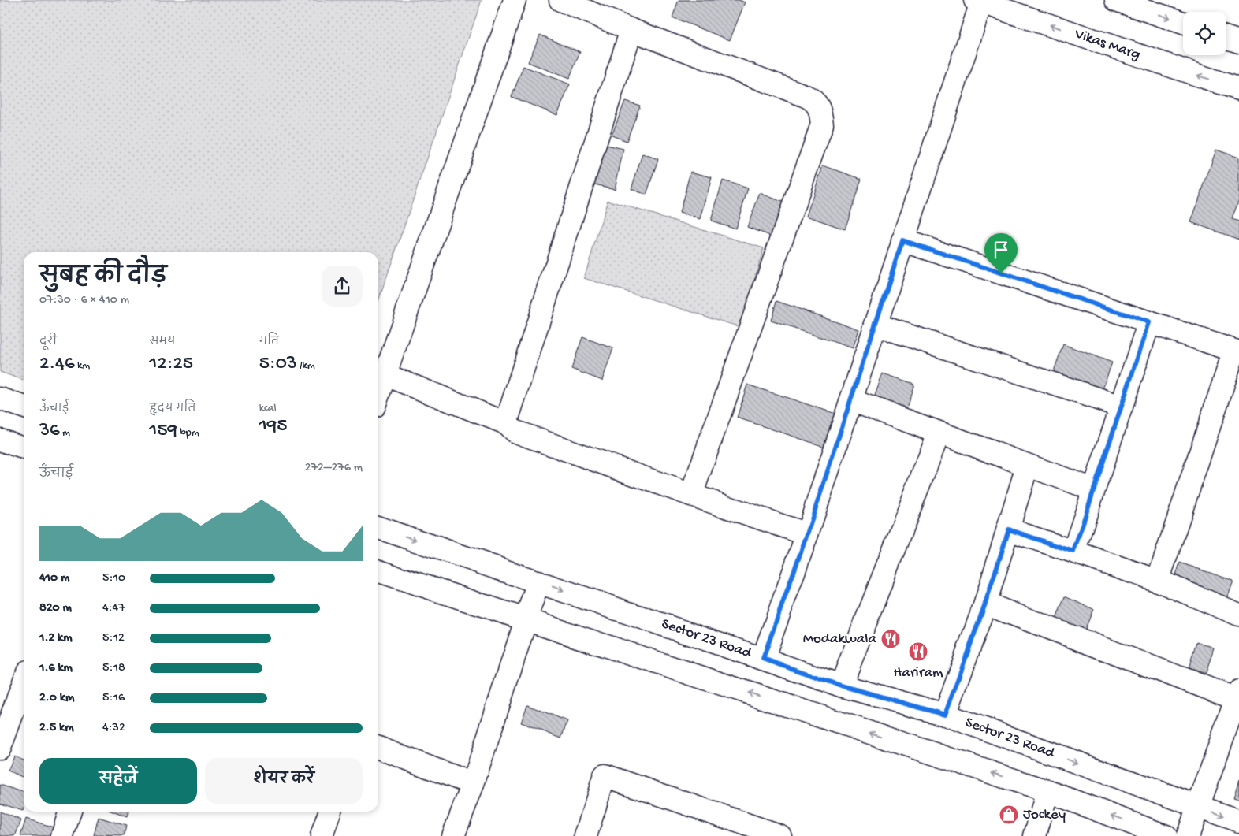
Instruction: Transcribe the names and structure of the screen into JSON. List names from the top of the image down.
{
  "streets": {
    "street": ["Vikas Marg", "Sector 23 Road"]
  },
  "places": {
    "restaurant": ["Modakwala", "Hariram"],
    "shop": ["Jockey"]
  },
  "page": {
    "heading": ["सुबह की दौड़", "07:30 · 6 × 410 m"],
    "stats": [
      ["दूरी", "2.46 km"],
      ["समय", "12:25"],
      ["गति", "5:03 /km"],
      ["ऊँचाई", "36 m"],
      ["हृदय गति", "159 bpm"],
      ["kcal", "195"]
    ],
    "chart": ["ऊँचाई", "272–276 m"],
    "list": [
      {
        "name": "410 m",
        "note": "5:10"
      },
      {
        "name": "820 m",
        "note": "4:47"
      },
      {
        "name": "1.2 km",
        "note": "5:12"
      },
      {
        "name": "1.6 km",
        "note": "5:18"
      },
      {
        "name": "2.0 km",
        "note": "5:16"
      },
      {
        "name": "2.5 km",
        "note": "4:32"
      }
    ],
    "buttons": ["सहेजें", "शेयर करें"]
  }
}
